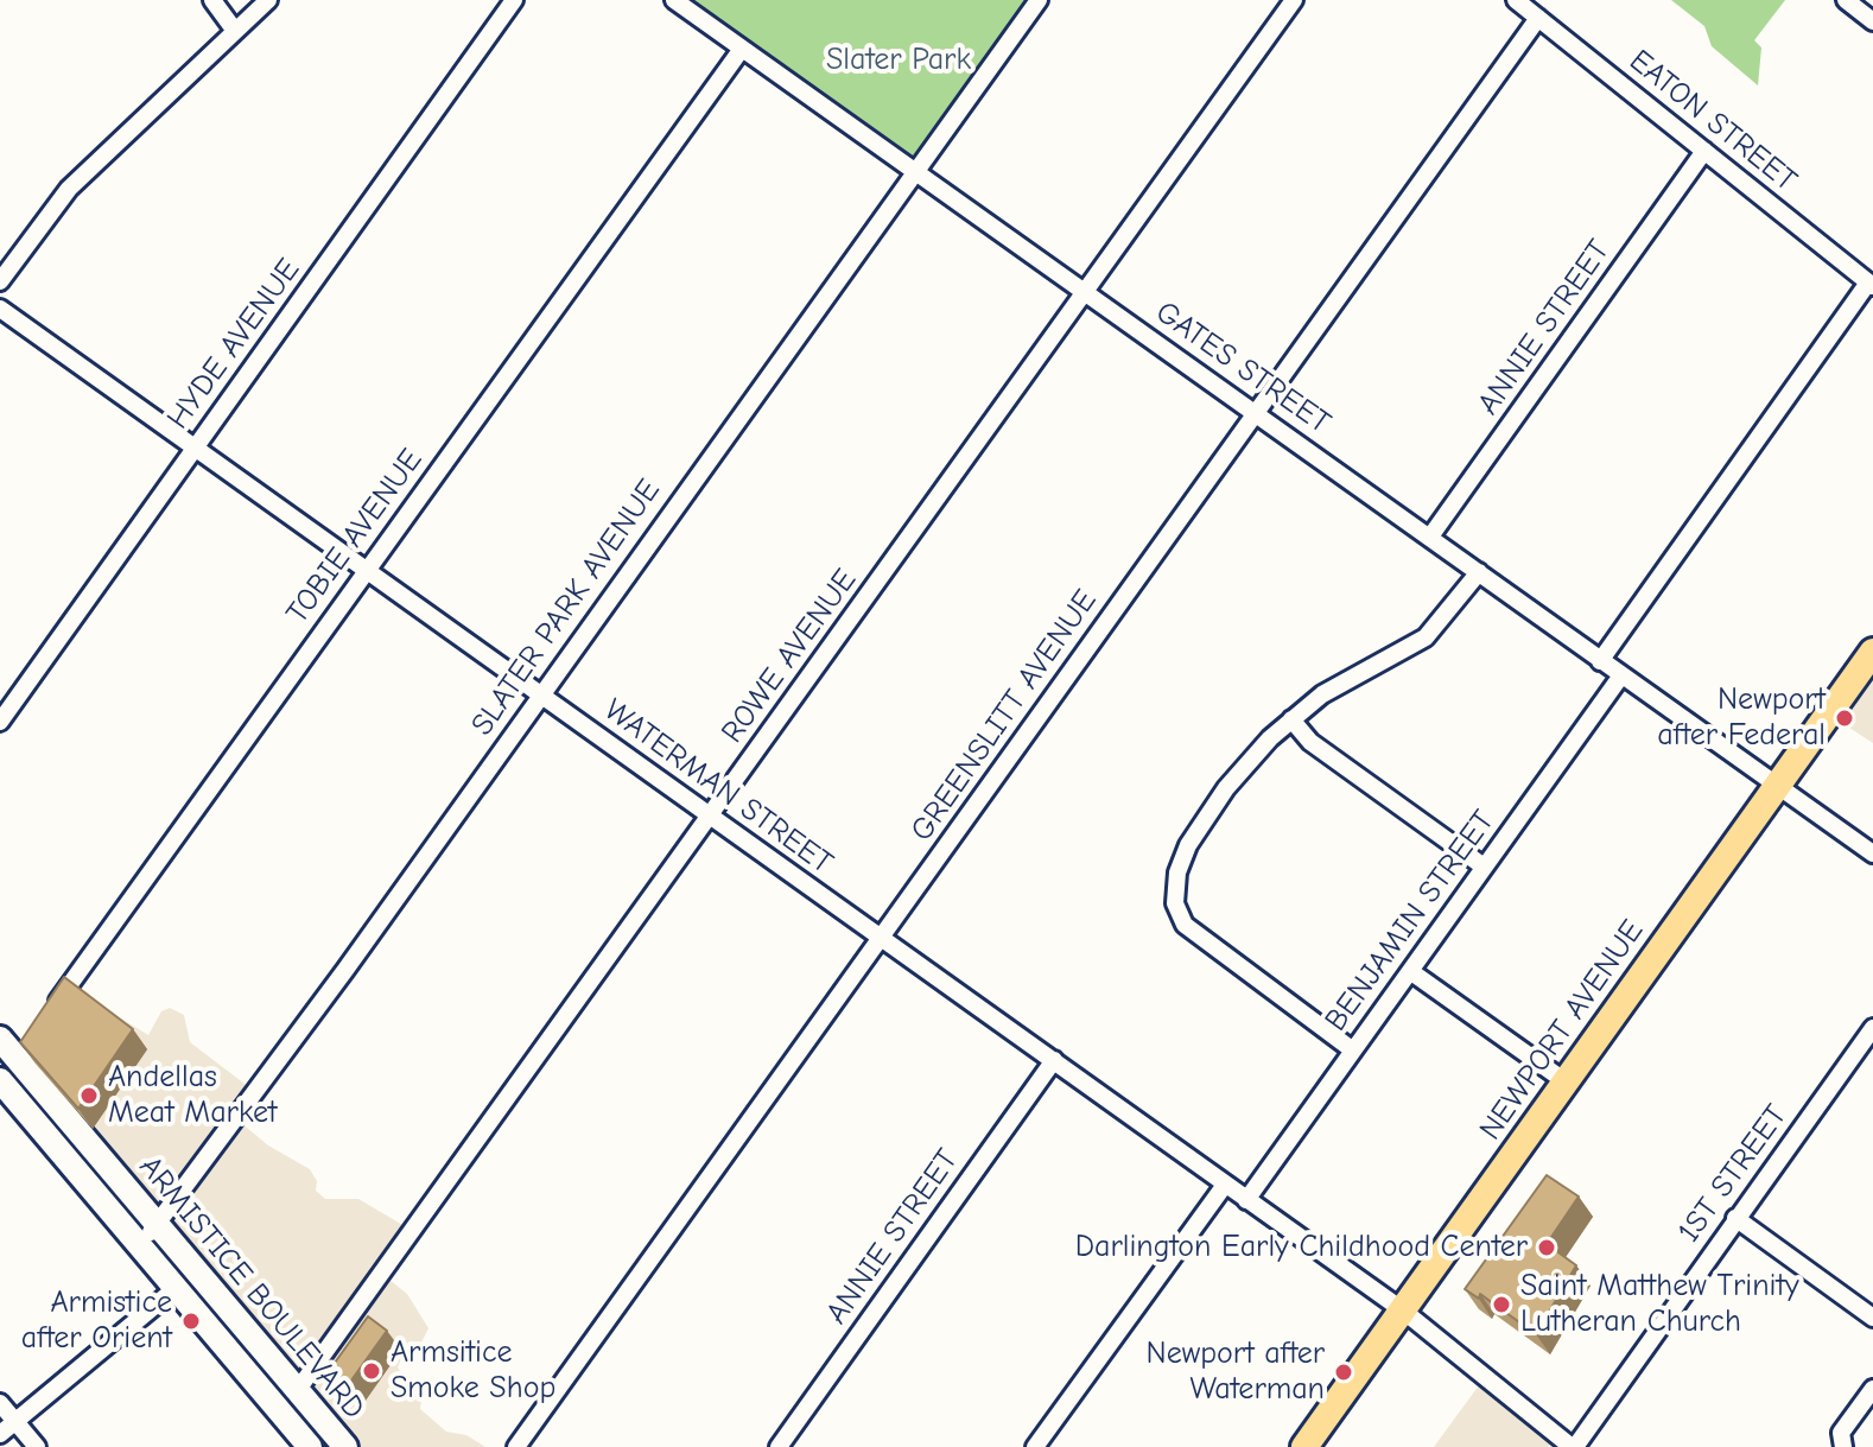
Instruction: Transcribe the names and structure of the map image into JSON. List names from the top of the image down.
{
  "streets": {
    "main road": ["NEWPORT AVENUE", "ARMISTICE BOULEVARD"],
    "street": [
      "EATON STREET",
      "ANNIE STREET",
      "HYDE AVENUE",
      "GATES STREET",
      "TOBIE AVENUE",
      "SLATER PARK AVENUE",
      "ROWE AVENUE",
      "GREENSLITT AVENUE",
      "WATERMAN STREET",
      "BENJAMIN STREET",
      "1ST STREET"
    ]
  },
  "crossings": [
    ["EATON STREET", "ANNIE STREET"],
    ["EATON STREET", "GREENSLITT AVENUE"],
    ["ANNIE STREET", "GATES STREET"],
    ["ANNIE STREET", "WATERMAN STREET"],
    ["HYDE AVENUE", "WATERMAN STREET"],
    ["GATES STREET", "TOBIE AVENUE"],
    ["GATES STREET", "SLATER PARK AVENUE"],
    ["GATES STREET", "ROWE AVENUE"],
    ["GATES STREET", "GREENSLITT AVENUE"],
    ["GATES STREET", "BENJAMIN STREET"],
    ["GATES STREET", "NEWPORT AVENUE"],
    ["TOBIE AVENUE", "WATERMAN STREET"],
    ["SLATER PARK AVENUE", "WATERMAN STREET"],
    ["SLATER PARK AVENUE", "ARMISTICE BOULEVARD"],
    ["ROWE AVENUE", "WATERMAN STREET"],
    ["ROWE AVENUE", "ARMISTICE BOULEVARD"],
    ["GREENSLITT AVENUE", "WATERMAN STREET"],
    ["WATERMAN STREET", "BENJAMIN STREET"],
    ["WATERMAN STREET", "NEWPORT AVENUE"],
    ["WATERMAN STREET", "1ST STREET"]
  ],
  "parks": ["Slater Park"],
  "places": [
    "Newport after Federal",
    "Andellas Meat Market",
    "Darlington Early Childhood Center",
    "Saint Matthew Trinity Lutheran Church",
    "Armistice after Orient",
    "Armsitice Smoke Shop",
    "Newport after Waterman"
  ]
}
